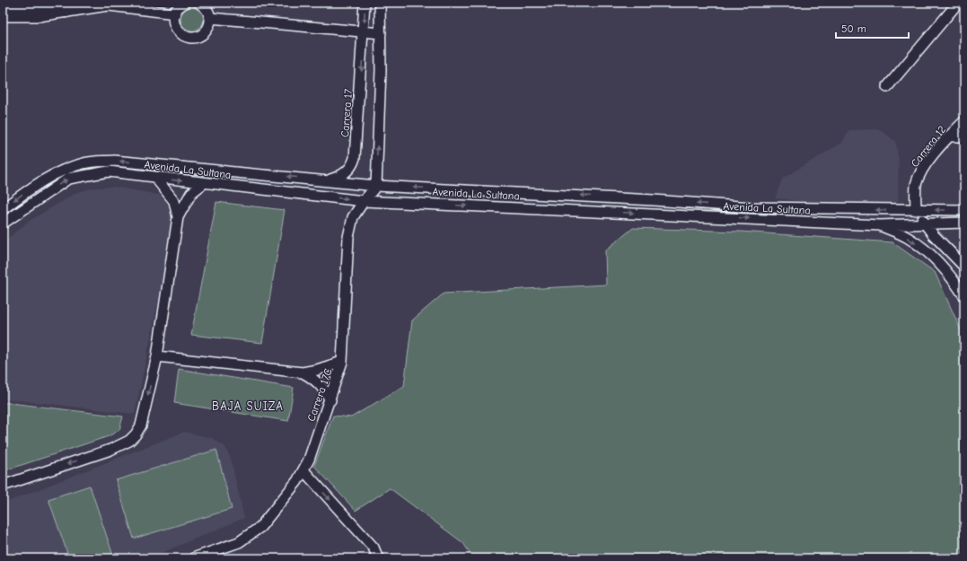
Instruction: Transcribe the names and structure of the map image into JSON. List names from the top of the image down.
{
  "streets": {
    "street": [
      "Carrera 17",
      "Carrera 12",
      "Avenida La Sultana",
      "Carrera 17C"
    ]
  },
  "crossings": [
    ["Carrera 17", "Avenida La Sultana"],
    ["Carrera 12", "Avenida La Sultana"],
    ["Avenida La Sultana", "Carrera 17C"]
  ],
  "districts": ["BAJA SUIZA"],
  "scale_bar": "50 m"
}
